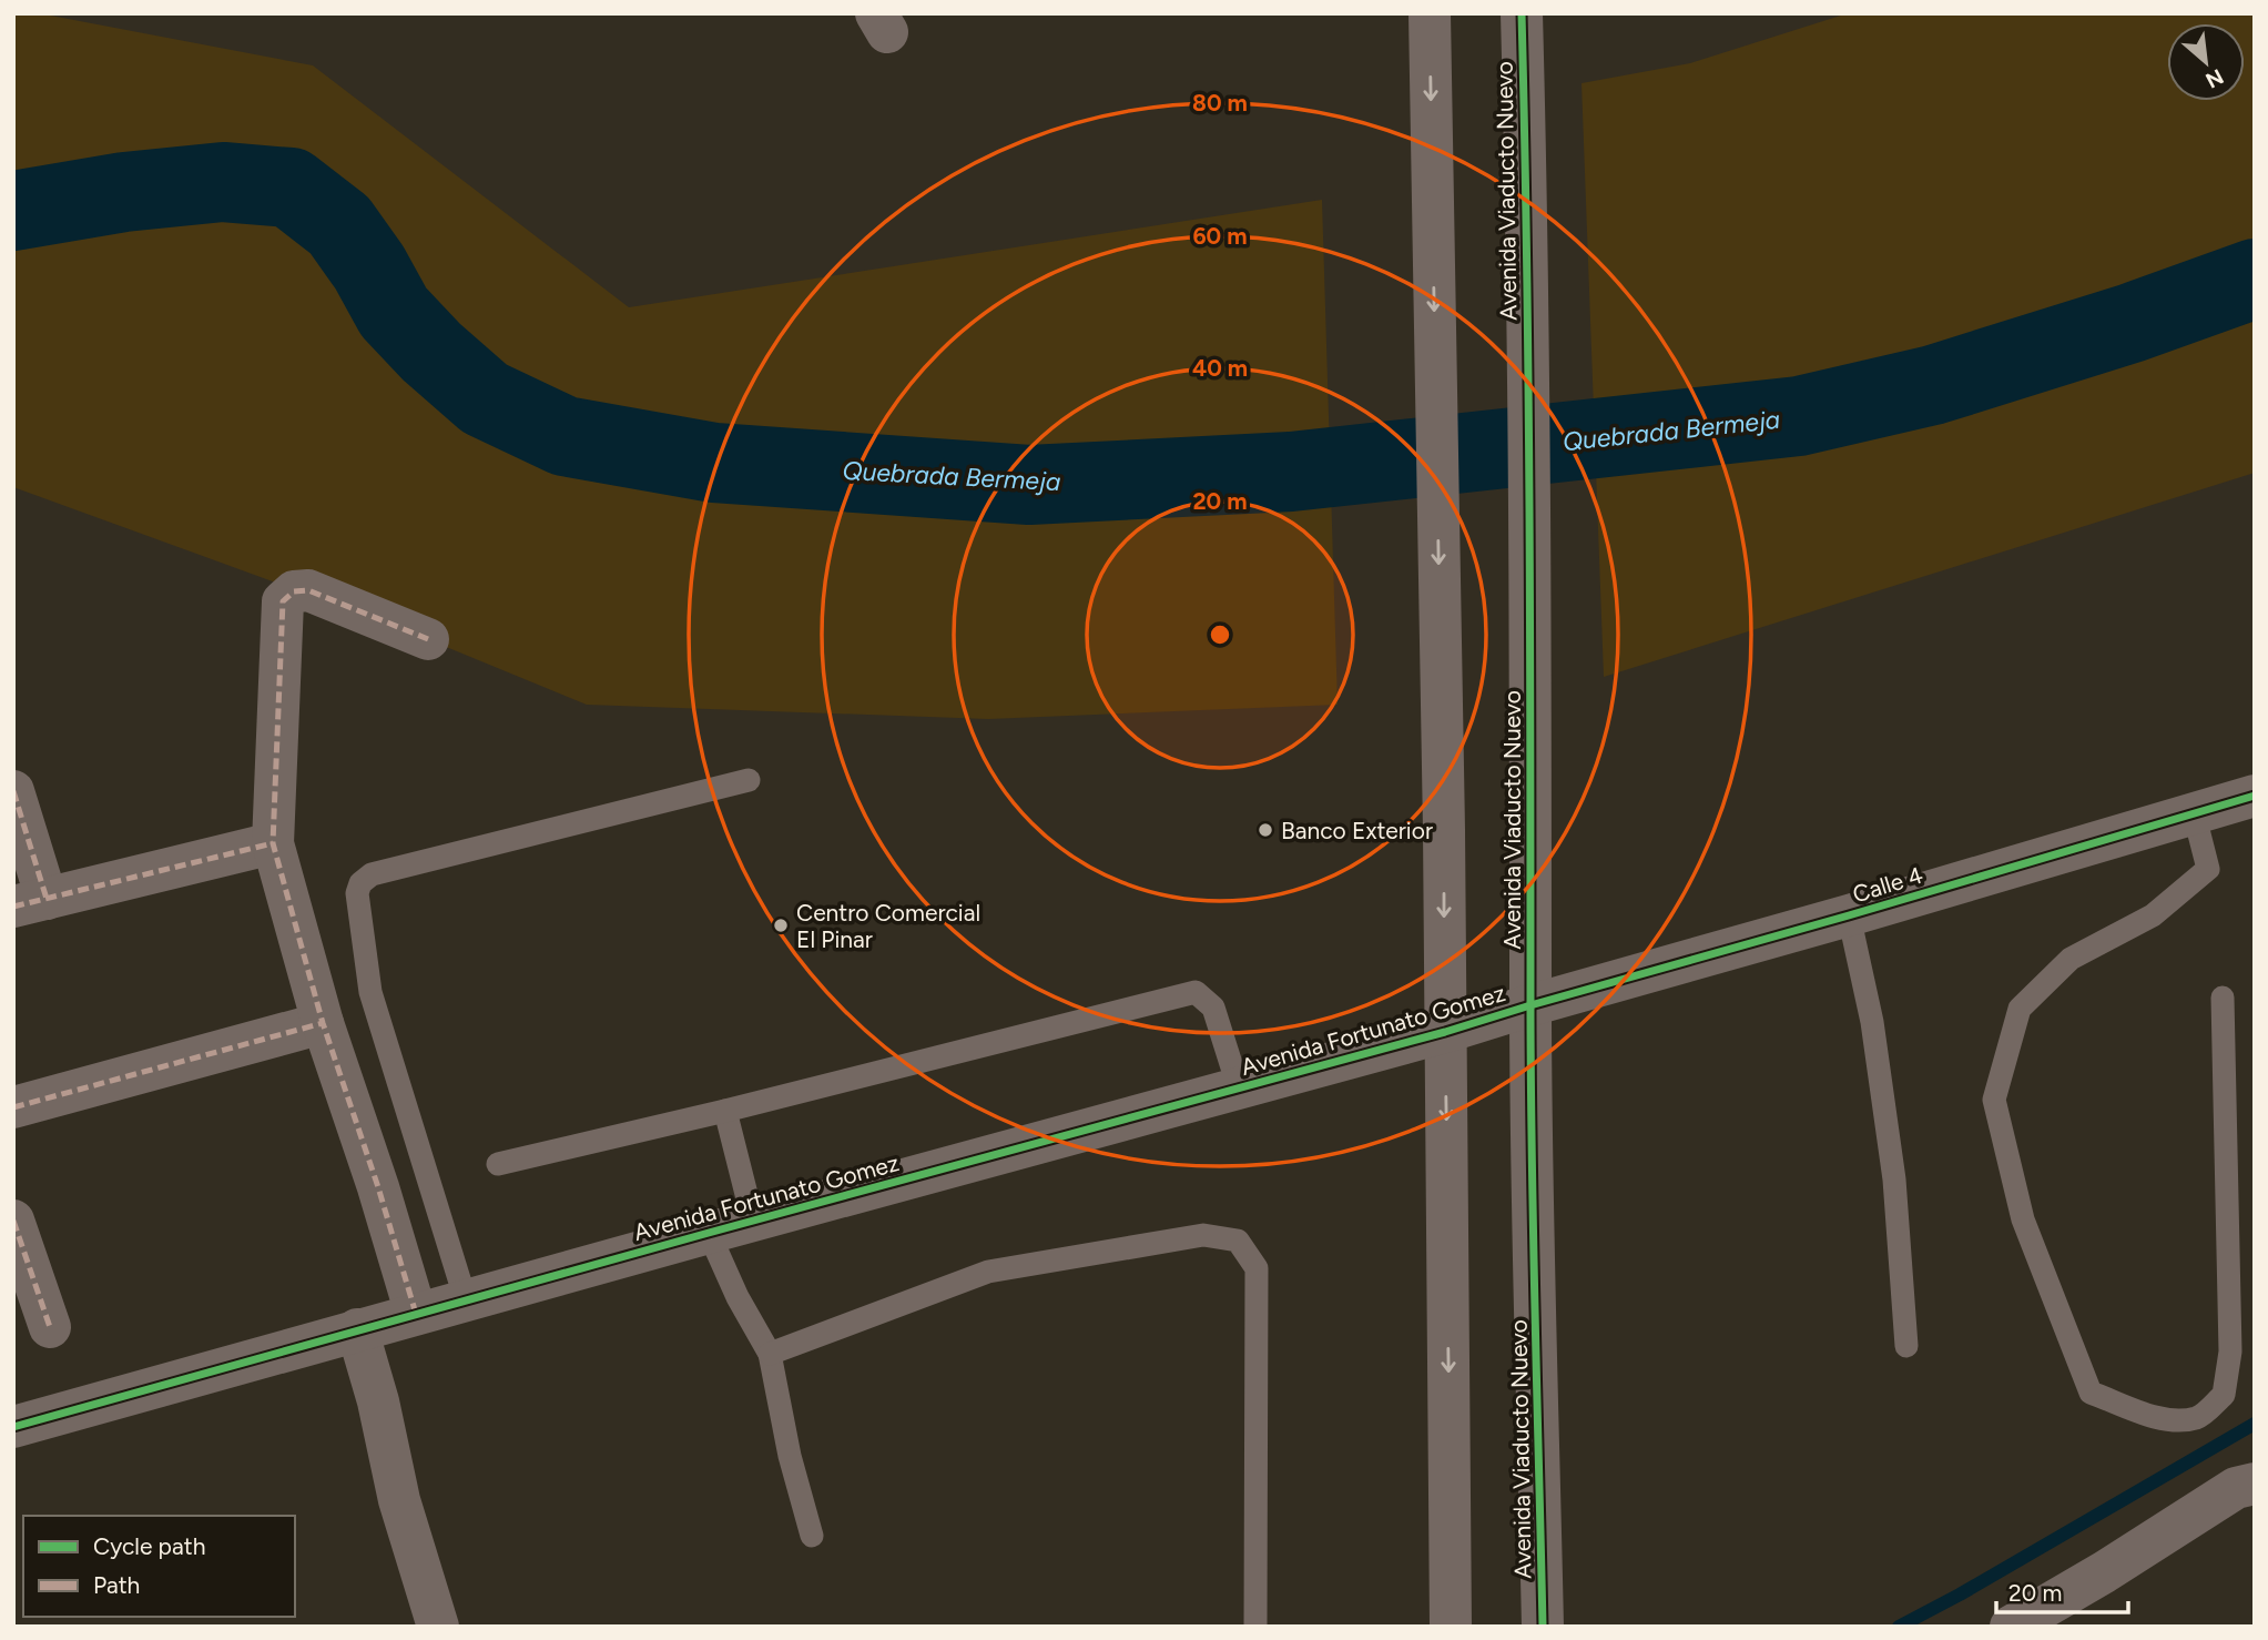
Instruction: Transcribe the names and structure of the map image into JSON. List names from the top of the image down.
{
  "streets": {
    "street": ["Avenida Viaducto Nuevo", "Calle 4", "Avenida Fortunato Gomez"]
  },
  "crossings": [
    ["Avenida Viaducto Nuevo", "Calle 4"],
    ["Avenida Viaducto Nuevo", "Avenida Fortunato Gomez"],
    ["Calle 4", "Avenida Fortunato Gomez"]
  ],
  "water": ["Quebrada Bermeja"],
  "places": ["Banco Exterior", "Centro Comercial El Pinar"],
  "legend": ["Cycle path", "Path"],
  "scale_bar": "20 m",
  "north": "bottom right",
  "rings": [
    "80 m",
    "60 m",
    "40 m",
    "20 m"
  ]
}
